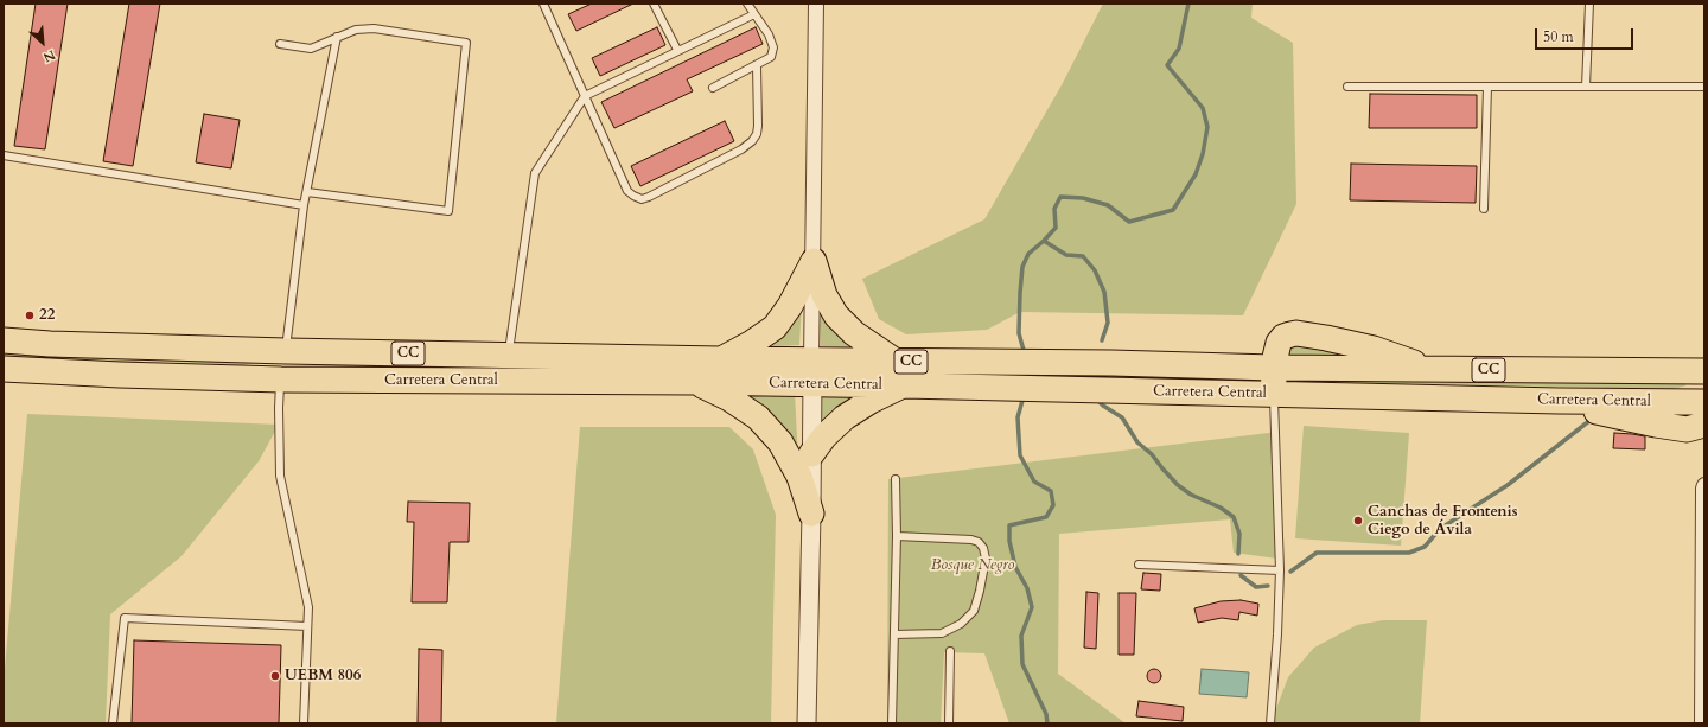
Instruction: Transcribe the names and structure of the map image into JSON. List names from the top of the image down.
{
  "streets": {
    "highway": ["CC", "Carretera Central"]
  },
  "parks": ["Bosque Negro"],
  "places": ["22", "Canchas de Frontenis Ciego de Ávila", "UEBM 806"],
  "scale_bar": "50 m",
  "north": "bottom right"
}
